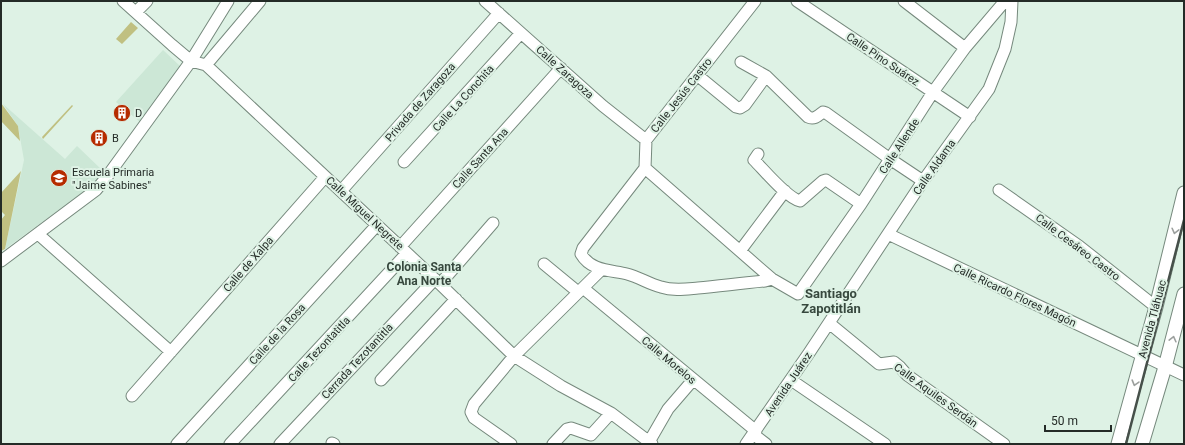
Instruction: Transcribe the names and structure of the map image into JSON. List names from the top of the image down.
{
  "streets": {
    "main road": ["Avenida Tláhuac"],
    "street": [
      "Calle Pino Suárez",
      "Calle Zaragoza",
      "Calle Jesús Castro",
      "Calle La Conchita",
      "Privada de Zaragoza",
      "Calle Allende",
      "Calle Santa Ana",
      "Calle Aldama",
      "Calle Miguel Negrete",
      "Calle Cesáreo Castro",
      "Calle de Xalpa",
      "Calle Ricardo Flores Magón",
      "Calle de la Rosa",
      "Calle Tezontatitla",
      "Calle Morelos",
      "Cerrada Tezotantitla",
      "Avenida Juárez",
      "Calle Aquiles Serdán"
    ]
  },
  "crossings": [
    ["Calle Pino Suárez", "Calle Allende"],
    ["Calle Pino Suárez", "Calle Aldama"],
    ["Calle Zaragoza", "Calle Jesús Castro"],
    ["Calle Zaragoza", "Calle La Conchita"],
    ["Calle Zaragoza", "Privada de Zaragoza"],
    ["Calle Zaragoza", "Calle Santa Ana"],
    ["Privada de Zaragoza", "Calle Miguel Negrete"],
    ["Calle Santa Ana", "Calle Miguel Negrete"],
    ["Calle Santa Ana", "Calle Tezontatitla"],
    ["Calle Aldama", "Calle Ricardo Flores Magón"],
    ["Calle Aldama", "Avenida Juárez"],
    ["Calle Aldama", "Calle Aquiles Serdán"],
    ["Calle Miguel Negrete", "Calle de Xalpa"],
    ["Calle Miguel Negrete", "Calle de la Rosa"],
    ["Calle Miguel Negrete", "Calle Tezontatitla"],
    ["Calle Miguel Negrete", "Cerrada Tezotantitla"],
    ["Calle Cesáreo Castro", "Avenida Tláhuac"],
    ["Calle Ricardo Flores Magón", "Avenida Tláhuac"],
    ["Calle Morelos", "Avenida Juárez"],
    ["Avenida Juárez", "Calle Aquiles Serdán"]
  ],
  "districts": ["Colonia Santa Ana Norte", "Santiago Zapotitlán"],
  "places": {
    "building": ["D", "B"],
    "school or university": ["Escuela Primaria \"Jaime Sabines\""]
  },
  "scale_bar": "50 m"
}
